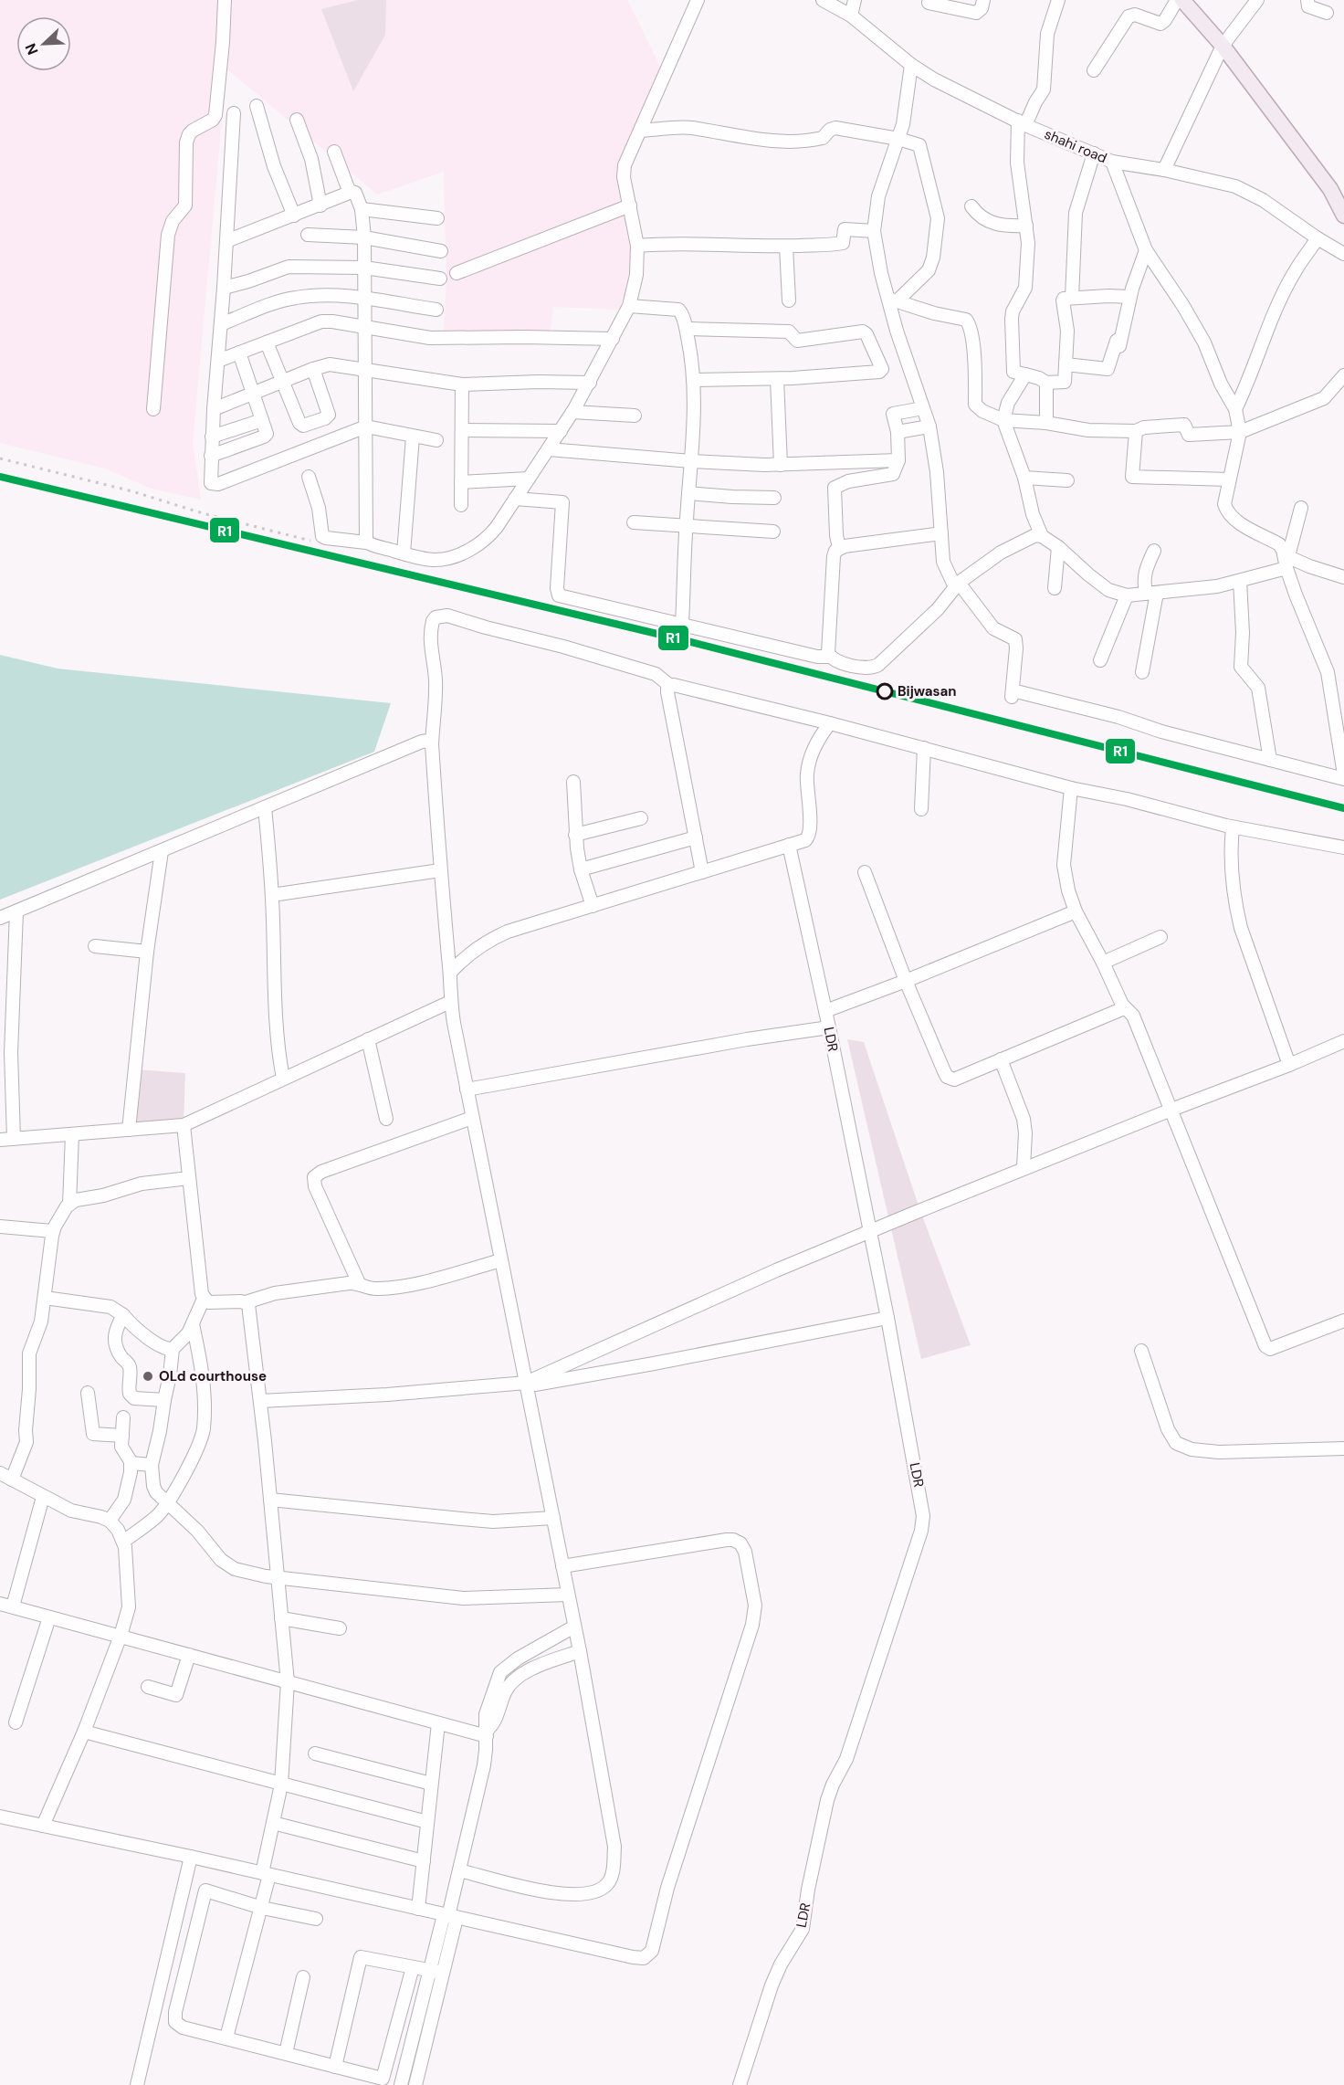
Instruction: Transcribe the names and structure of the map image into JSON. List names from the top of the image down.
{
  "streets": {
    "street": ["shahi road", "LDR"]
  },
  "places": ["Bijwasan", "OLd courthouse"],
  "lines": ["transit line R1"],
  "north": "bottom left"
}
